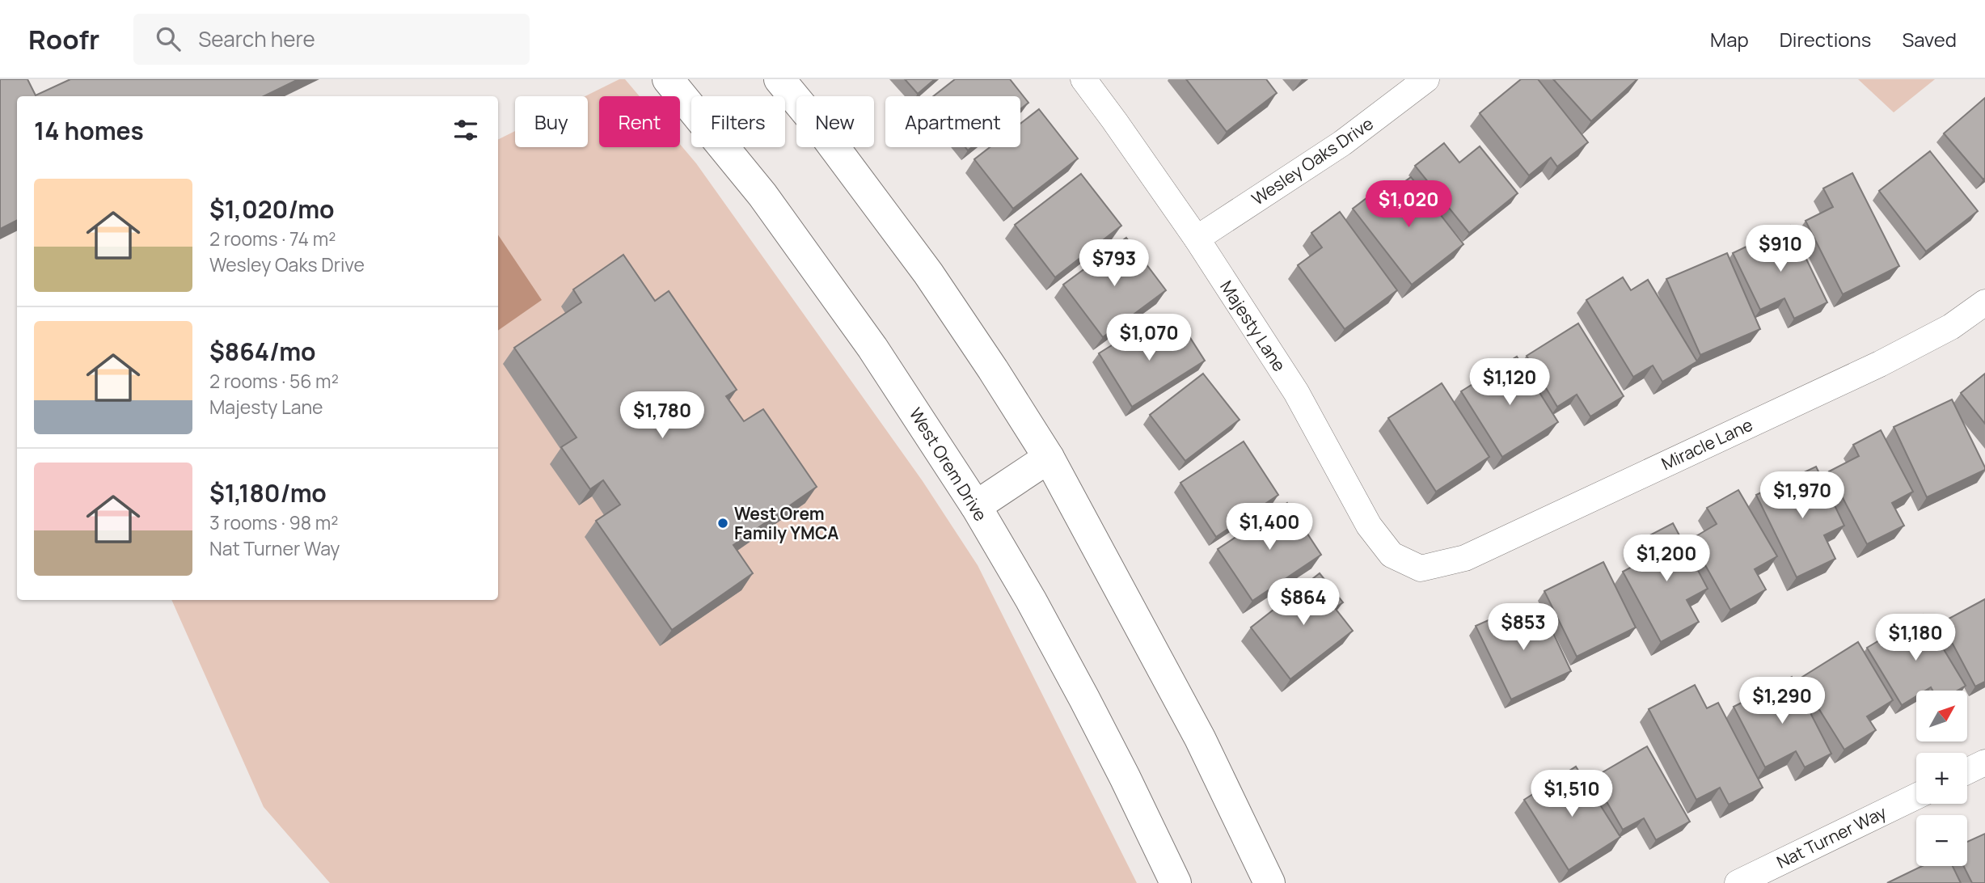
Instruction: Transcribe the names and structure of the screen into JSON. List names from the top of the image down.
{
  "streets": {
    "main road": ["West Orem Drive"],
    "street": [
      "Wesley Oaks Drive",
      "Majesty Lane",
      "Miracle Lane",
      "Nat Turner Way"
    ]
  },
  "crossings": [
    ["Wesley Oaks Drive", "Majesty Lane"],
    ["Majesty Lane", "Miracle Lane"]
  ],
  "places": ["West Orem Family YMCA"],
  "north": "top right",
  "page": {
    "header": "Roofr",
    "search": "Search here",
    "nav": ["Map", "Directions", "Saved"],
    "chip": [
      "Buy",
      "Rent",
      "Filters",
      "New",
      "Apartment"
    ],
    "heading": "14 homes",
    "list": [
      {
        "name": "$1,020/mo",
        "note": "2 rooms · 74 m² · Wesley Oaks Drive"
      },
      {
        "name": "$864/mo",
        "note": "2 rooms · 56 m² · Majesty Lane"
      },
      {
        "name": "$1,180/mo",
        "note": "3 rooms · 98 m² · Nat Turner Way"
      }
    ],
    "price": [
      "$1,020",
      "$910",
      "$793",
      "$1,070",
      "$1,120",
      "$1,780",
      "$1,970",
      "$1,400",
      "$1,200",
      "$864",
      "$853",
      "$1,180",
      "$1,290",
      "$1,510"
    ],
    "map_buttons": ["+", "−"]
  }
}
